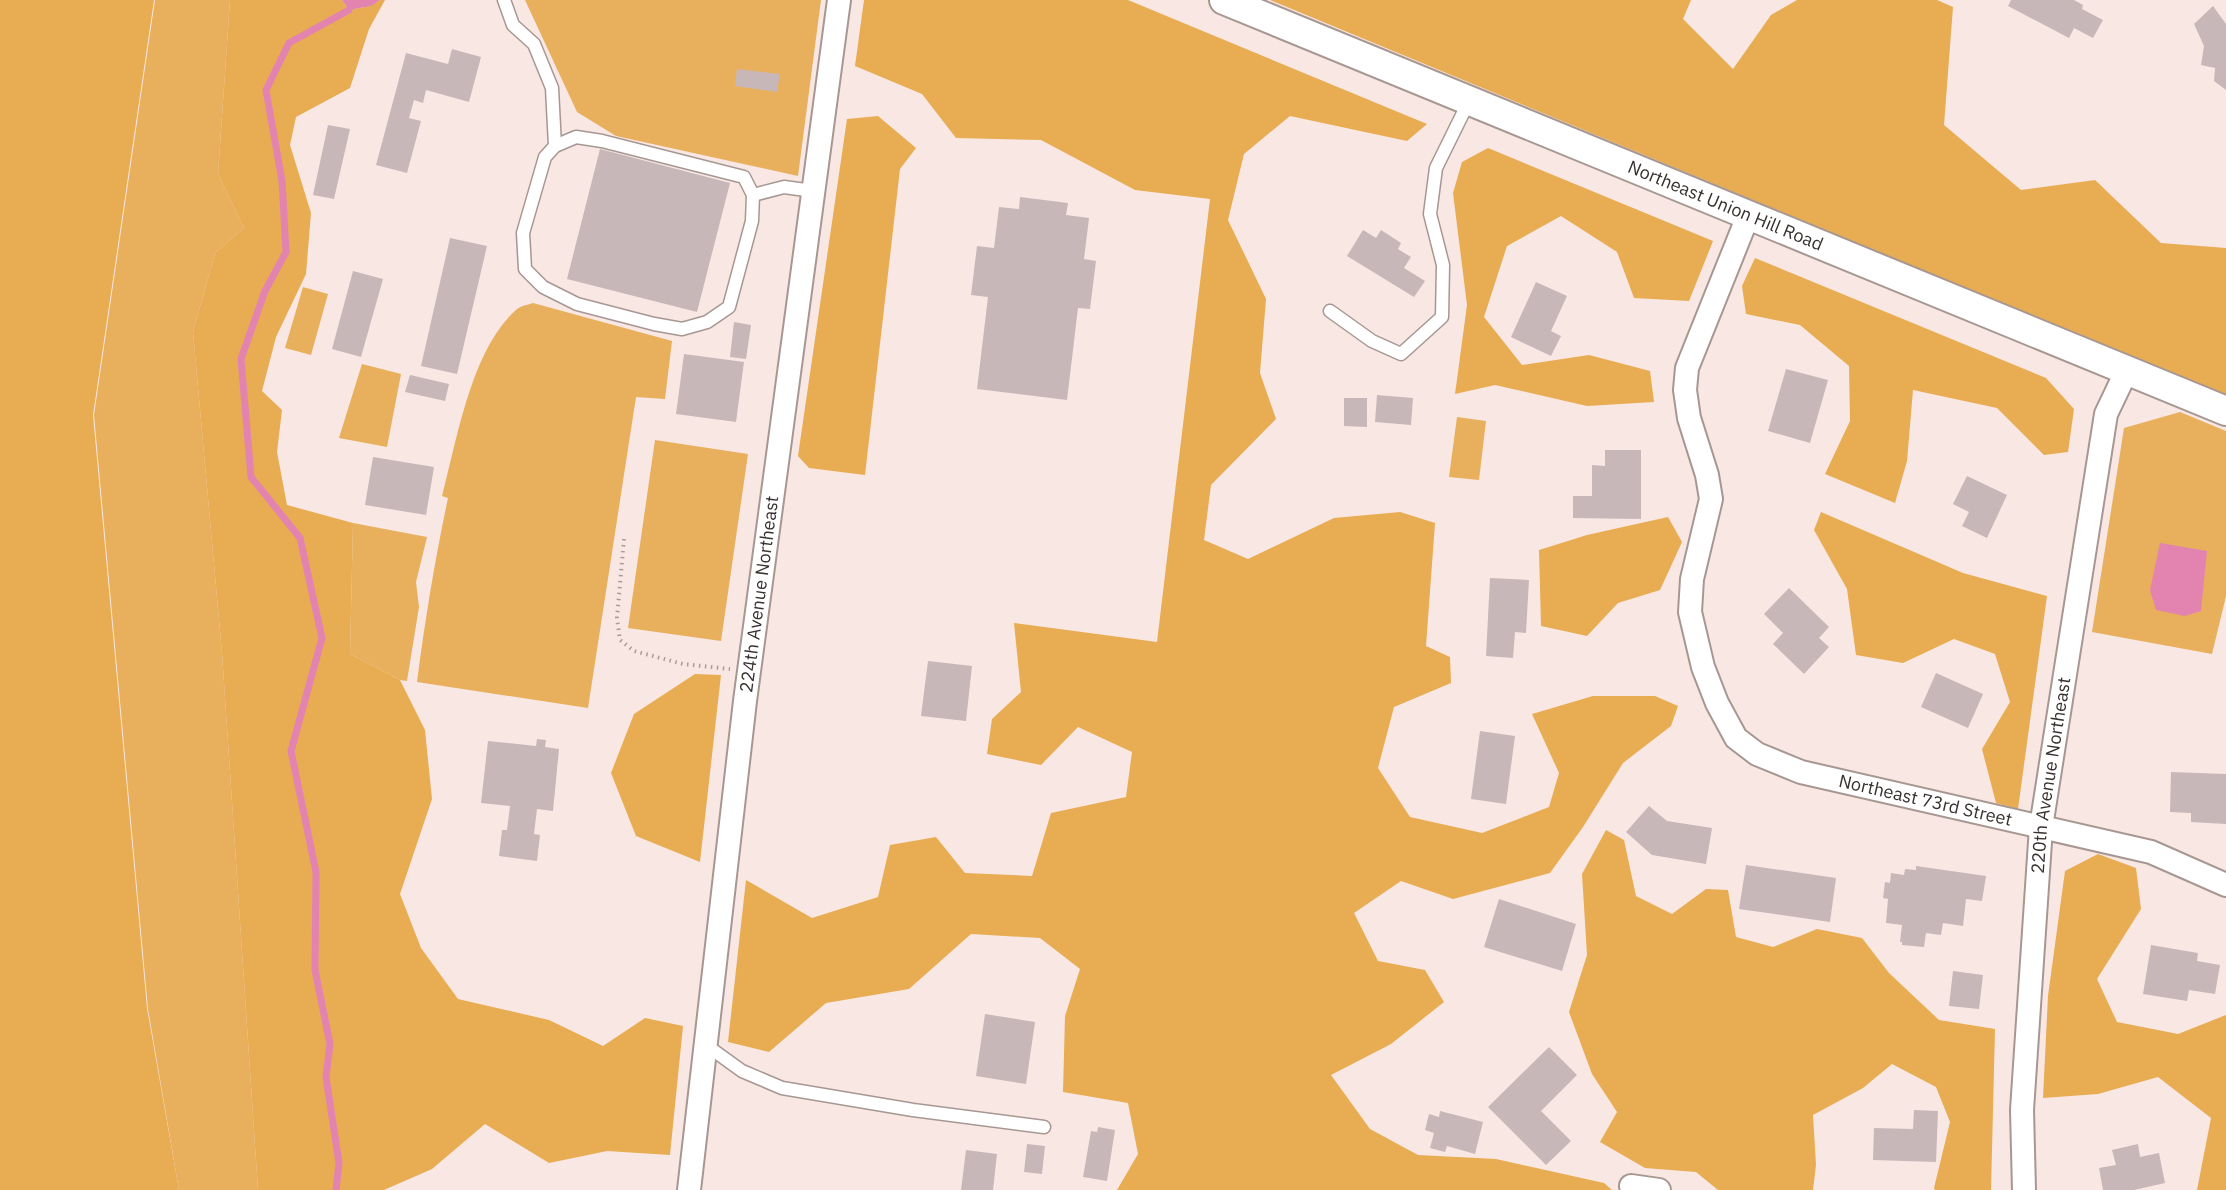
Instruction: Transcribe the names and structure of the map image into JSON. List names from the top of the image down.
{
  "streets": {
    "street": [
      "Northeast Union Hill Road",
      "224th Avenue Northeast",
      "220th Avenue Northeast",
      "Northeast 73rd Street"
    ]
  },
  "crossings": [
    ["Northeast Union Hill Road", "220th Avenue Northeast"],
    ["Northeast Union Hill Road", "Northeast 73rd Street"],
    ["220th Avenue Northeast", "Northeast 73rd Street"]
  ]
}
